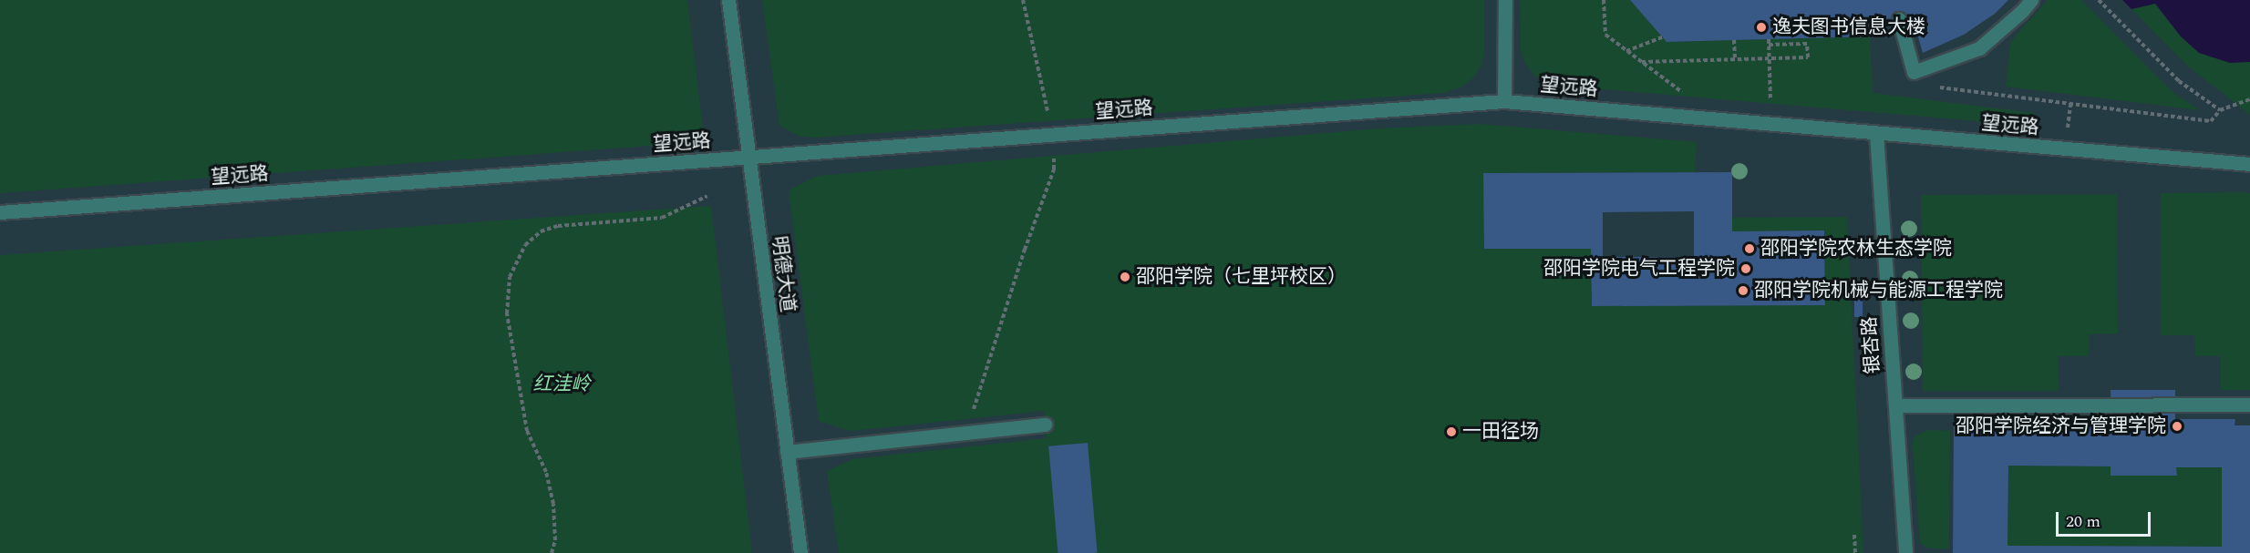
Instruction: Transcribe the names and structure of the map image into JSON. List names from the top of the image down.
{
  "streets": {
    "lane": ["望远路", "明德大道", "银杏路"]
  },
  "crossings": [
    ["望远路", "明德大道"],
    ["望远路", "银杏路"]
  ],
  "parks": ["红洼岭"],
  "places": [
    "逸夫图书信息大楼",
    "邵阳学院农林生态学院",
    "邵阳学院电气工程学院",
    "邵阳学院（七里坪校区）",
    "邵阳学院机械与能源工程学院",
    "邵阳学院经济与管理学院",
    "一田径场"
  ],
  "scale_bar": "20 m"
}
